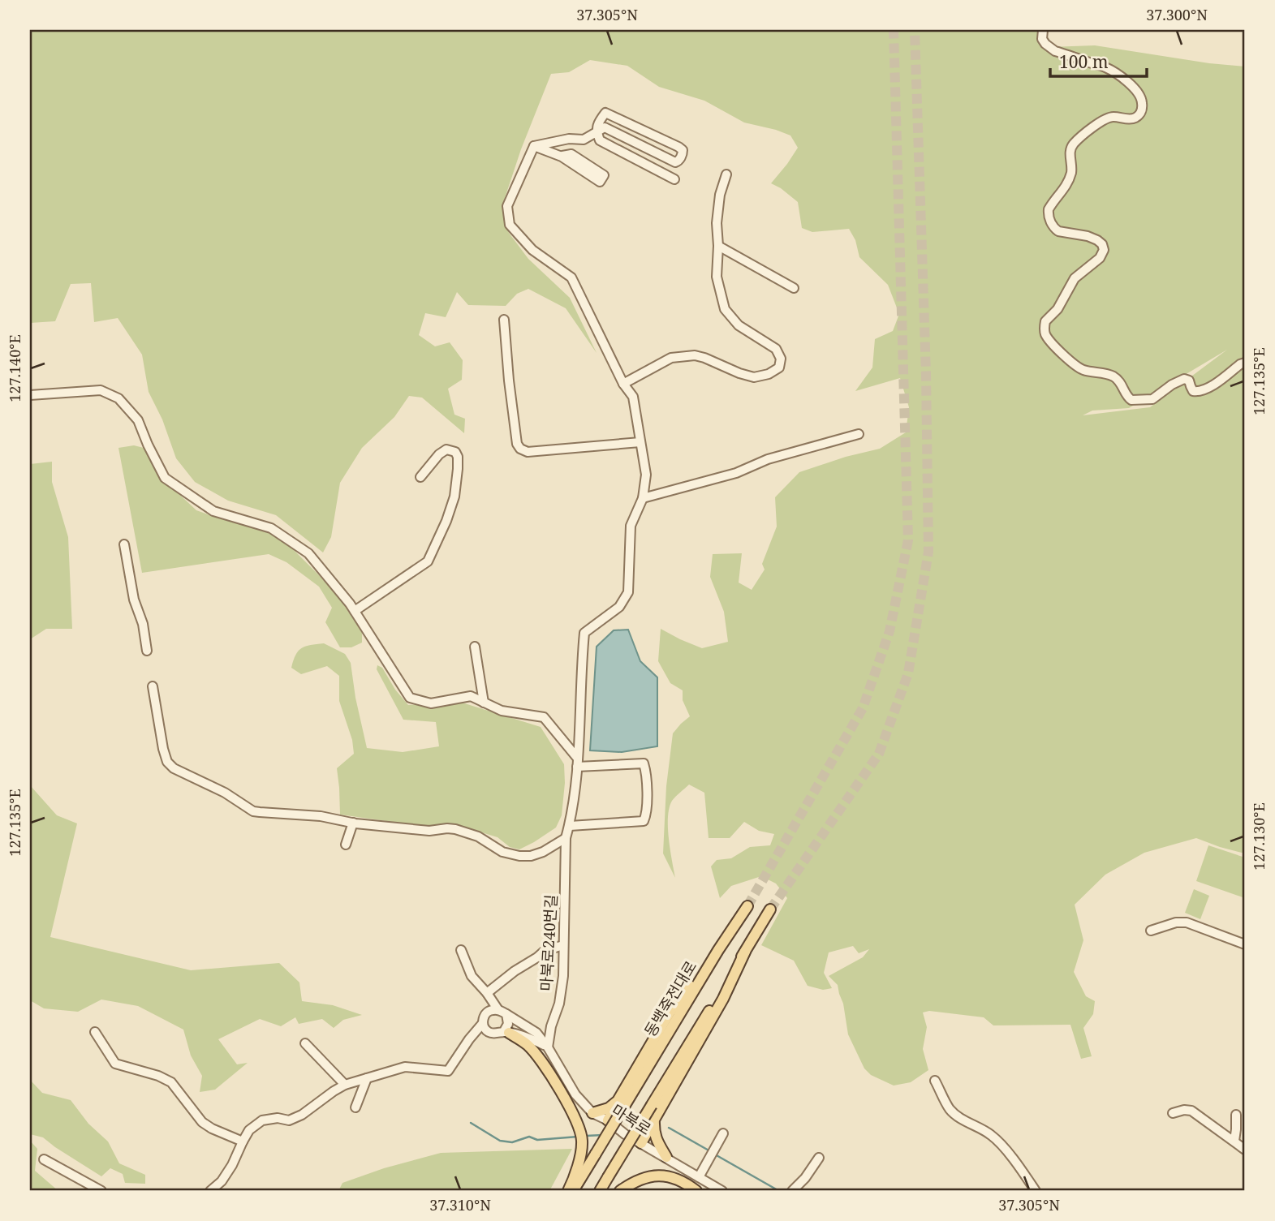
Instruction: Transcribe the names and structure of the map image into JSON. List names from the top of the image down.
{
  "streets": {
    "main road": ["동백죽전대로"],
    "street": ["마북로240번길", "마북로"]
  },
  "crossings": [
    ["마북로240번길", "마북로"]
  ],
  "scale_bar": "100 m",
  "coordinates": [
    "37.305°N",
    "37.300°N",
    "127.140°E",
    "127.135°E",
    "127.130°E",
    "37.310°N"
  ]
}
